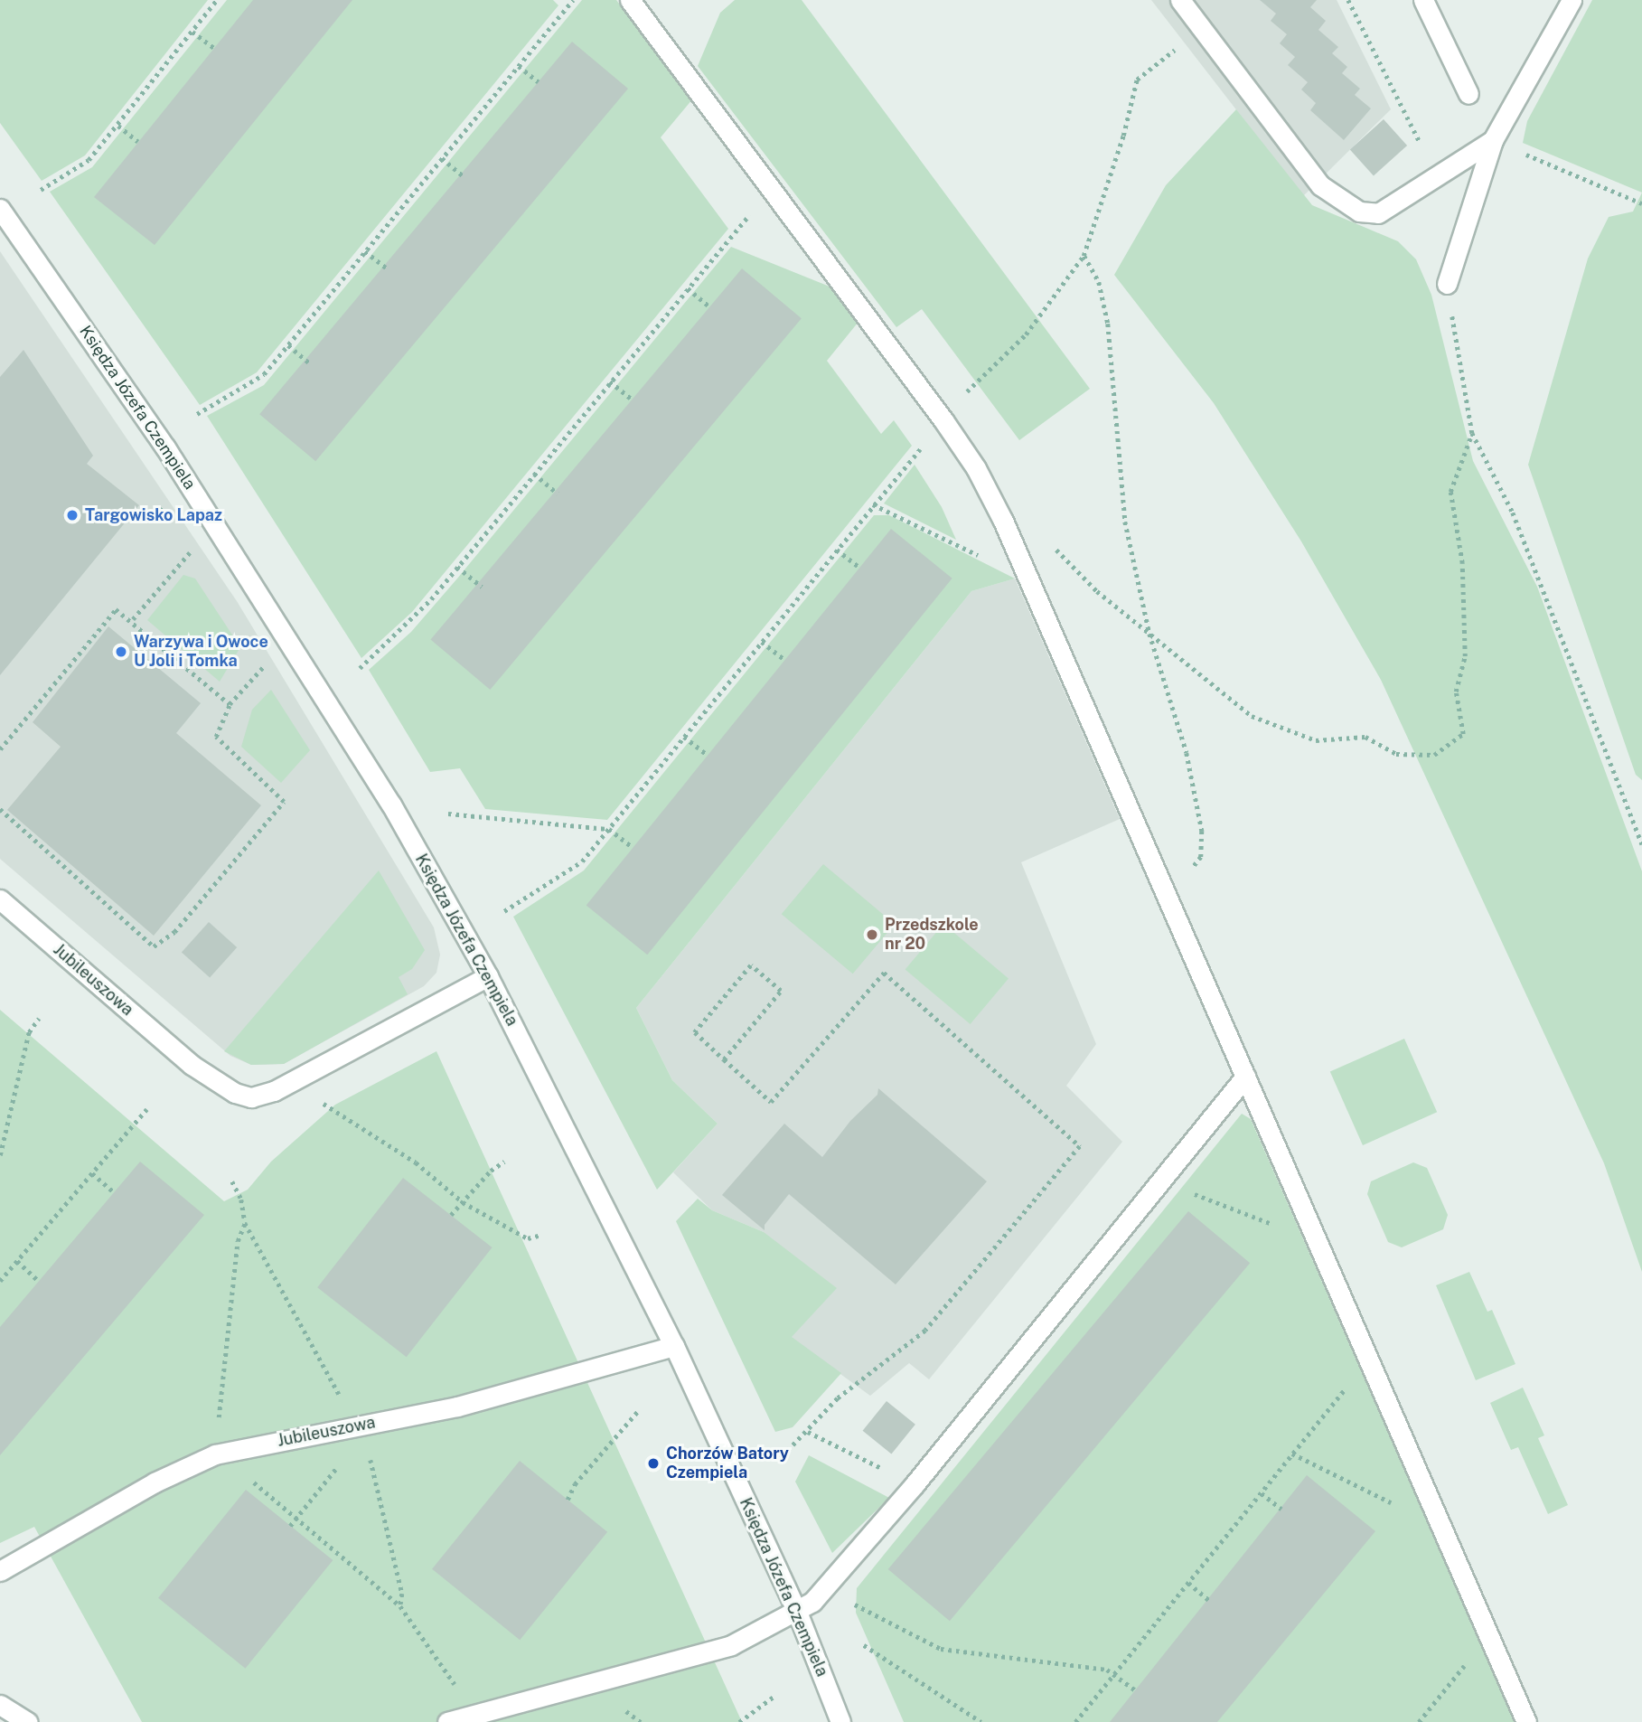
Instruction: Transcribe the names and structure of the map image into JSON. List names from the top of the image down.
{
  "streets": {
    "street": ["Księdza Józefa Czempiela", "Jubileuszowa"]
  },
  "crossings": [
    ["Księdza Józefa Czempiela", "Jubileuszowa"]
  ],
  "places": [
    "Targowisko Lapaz",
    "Warzywa i Owoce U Joli i Tomka",
    "Przedszkole nr 20",
    "Chorzów Batory Czempiela"
  ]
}
